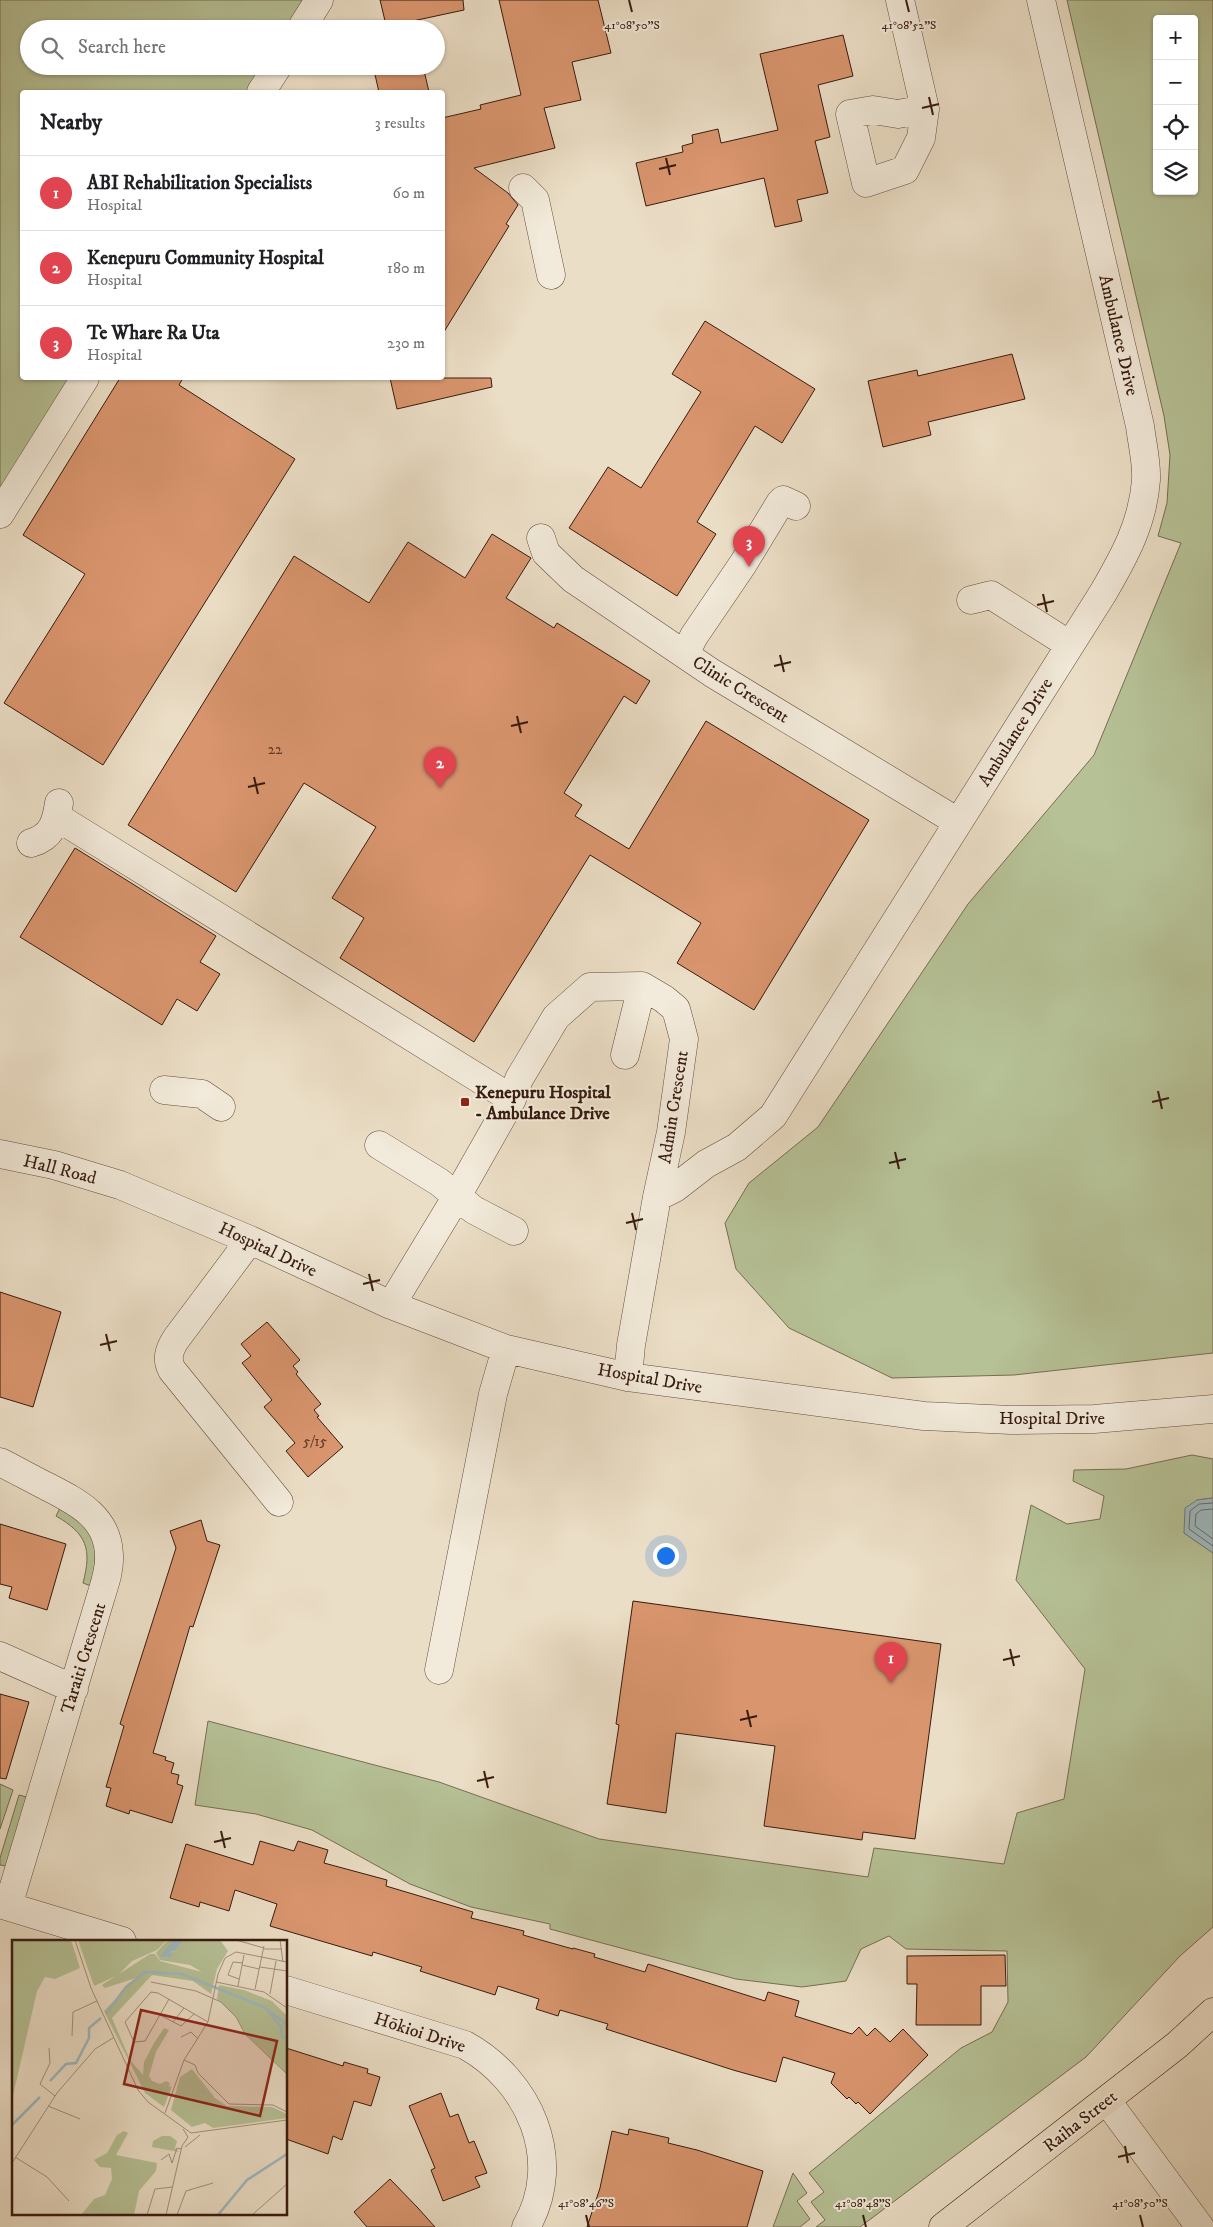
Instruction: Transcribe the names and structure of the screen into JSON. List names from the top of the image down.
{
  "streets": {
    "main road": ["Raiha Street"],
    "street": [
      "Ambulance Drive",
      "Clinic Crescent",
      "Admin Crescent",
      "Hall Road",
      "Hospital Drive",
      "Taraiti Crescent",
      "Hōkioi Drive"
    ]
  },
  "crossings": [
    ["Ambulance Drive", "Clinic Crescent"],
    ["Ambulance Drive", "Admin Crescent"],
    ["Hall Road", "Hospital Drive"]
  ],
  "places": {
    "transit": ["Kenepuru Hospital - Ambulance Drive"]
  },
  "house_numbers": ["22", "5/15"],
  "page": {
    "map_buttons": ["+", "−"],
    "search": "Search here",
    "heading": ["Nearby", "3 results"],
    "list": [
      {
        "mark": "1",
        "name": "ABI Rehabilitation Specialists",
        "note": "Hospital",
        "value": "60 m"
      },
      {
        "mark": "2",
        "name": "Kenepuru Community Hospital",
        "note": "Hospital",
        "value": "180 m"
      },
      {
        "mark": "3",
        "name": "Te Whare Ra Uta",
        "note": "Hospital",
        "value": "230 m"
      }
    ],
    "pins": ["3", "2", "1"]
  },
  "coordinates": [
    "41°08'50\"S",
    "41°08'52\"S",
    "41°08'46\"S",
    "41°08'48\"S"
  ]
}
